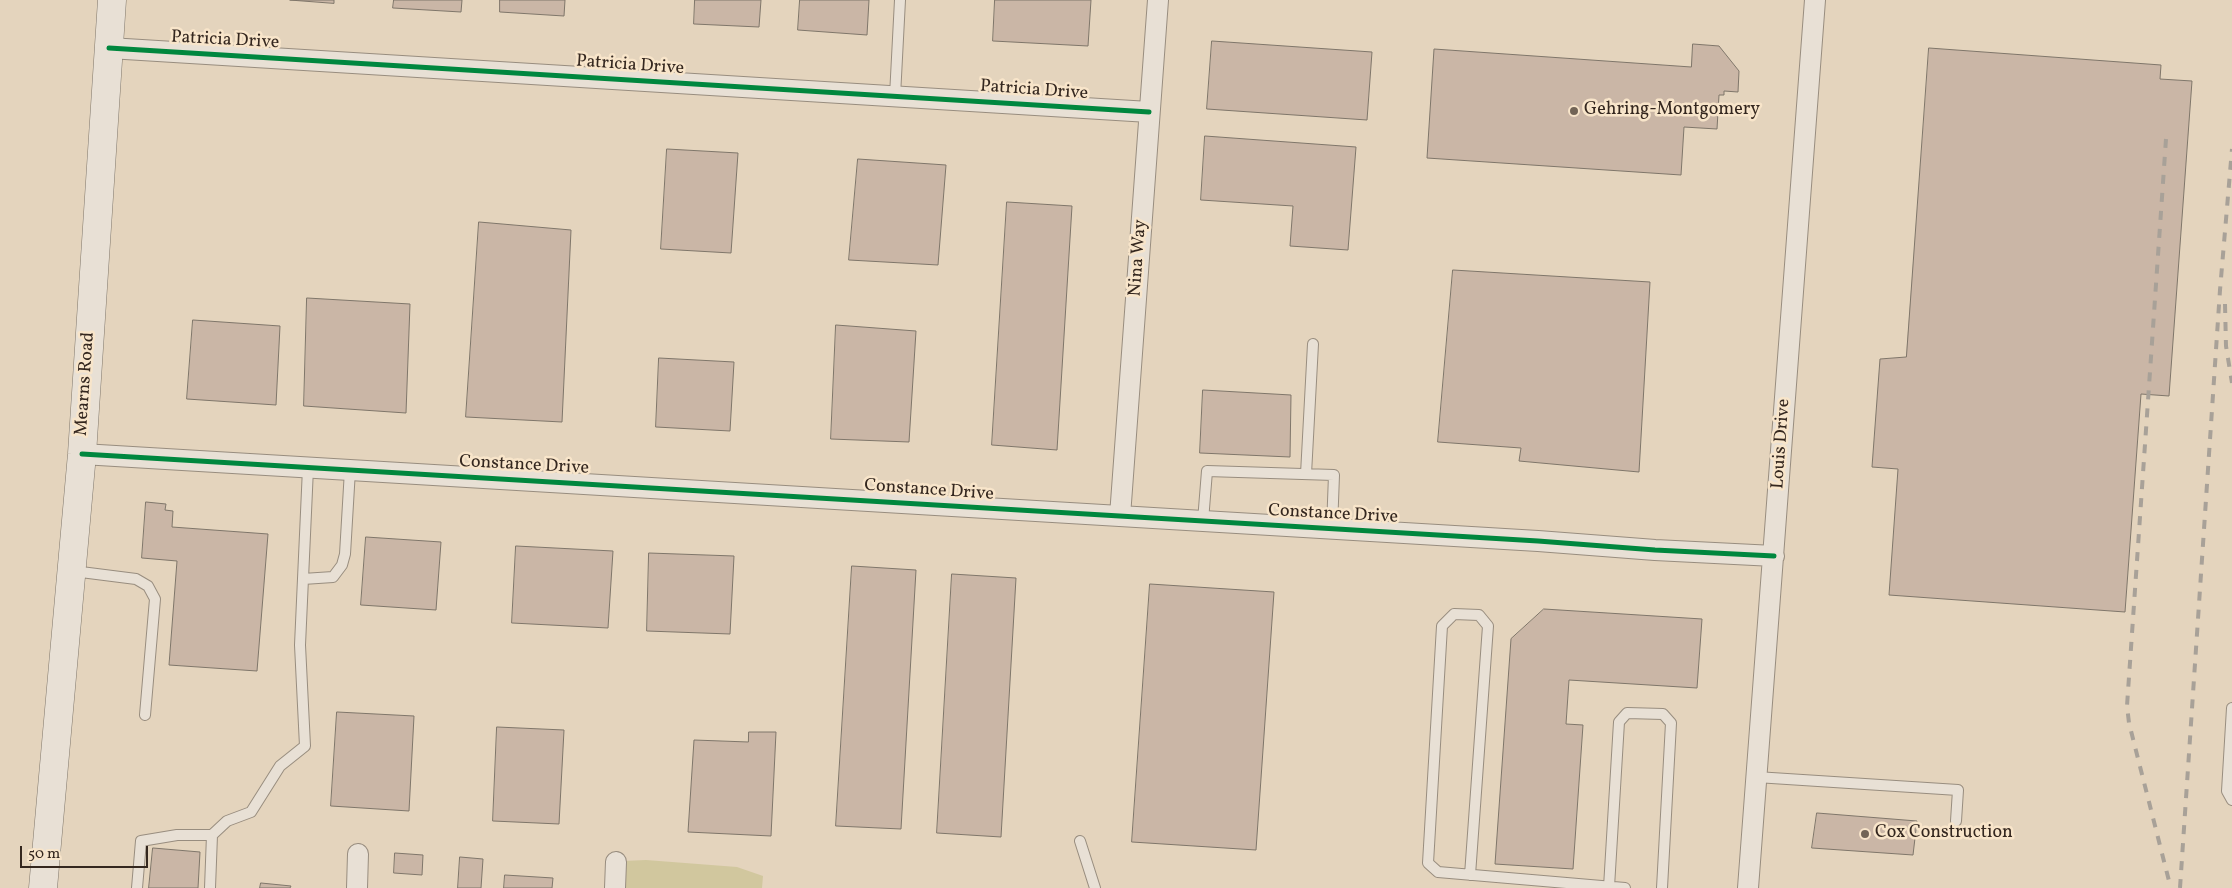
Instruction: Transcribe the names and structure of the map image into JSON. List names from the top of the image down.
{
  "streets": {
    "street": [
      "Patricia Drive",
      "Nina Way",
      "Mearns Road",
      "Louis Drive",
      "Constance Drive"
    ]
  },
  "crossings": [
    ["Patricia Drive", "Nina Way"],
    ["Patricia Drive", "Mearns Road"],
    ["Nina Way", "Constance Drive"],
    ["Mearns Road", "Constance Drive"],
    ["Louis Drive", "Constance Drive"]
  ],
  "places": ["Gehring-Montgomery", "Cox Construction"],
  "scale_bar": "50 m"
}
